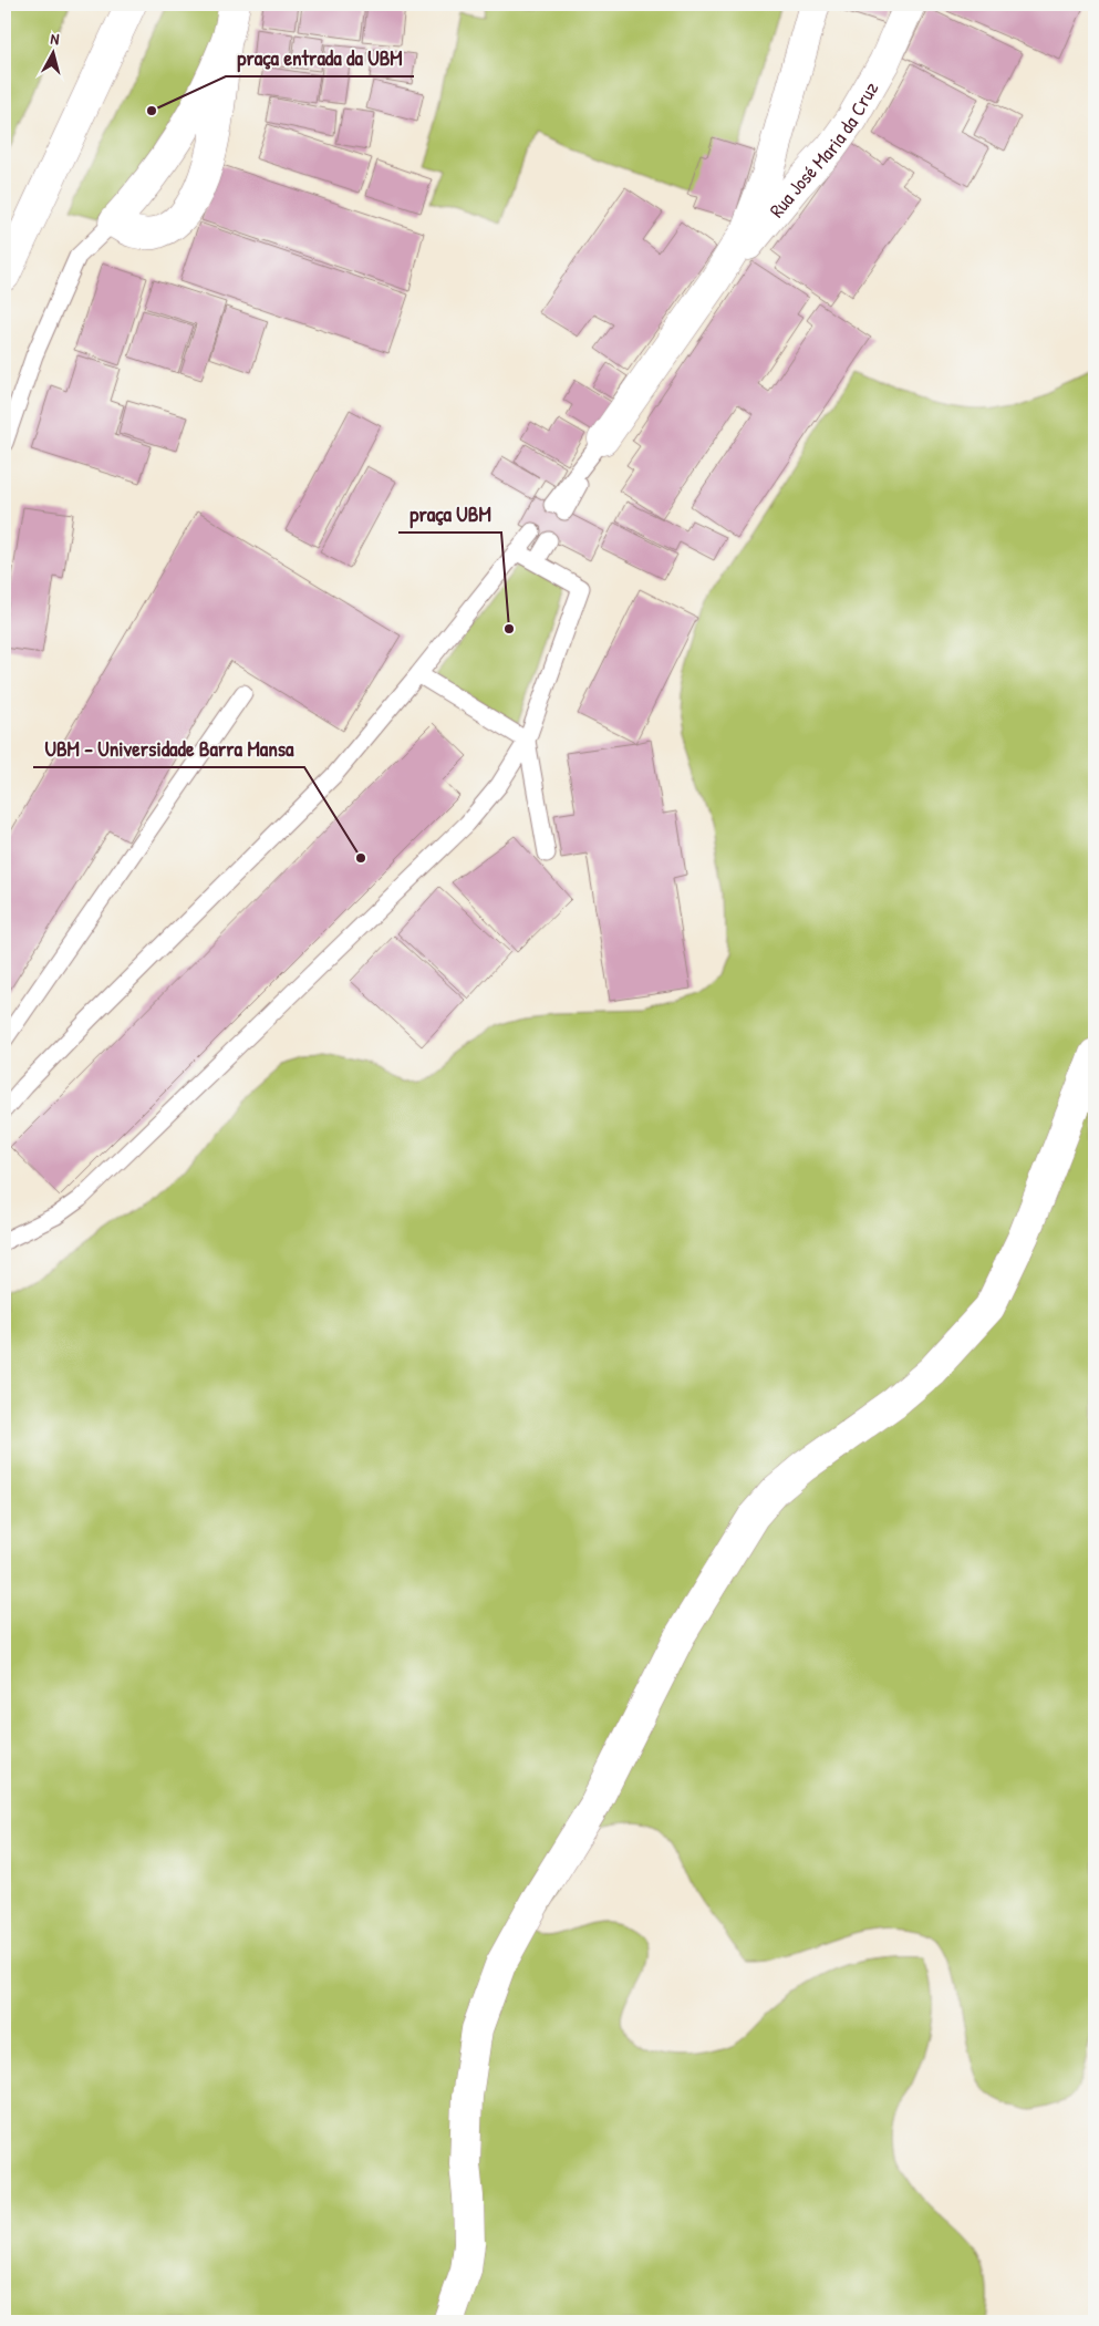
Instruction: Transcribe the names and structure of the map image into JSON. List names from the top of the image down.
{
  "streets": {
    "street": ["Rua José Maria da Cruz"]
  },
  "places": ["praça entrada da UBM", "praça UBM", "UBM - Universidade Barra Mansa"],
  "north": "top"
}
